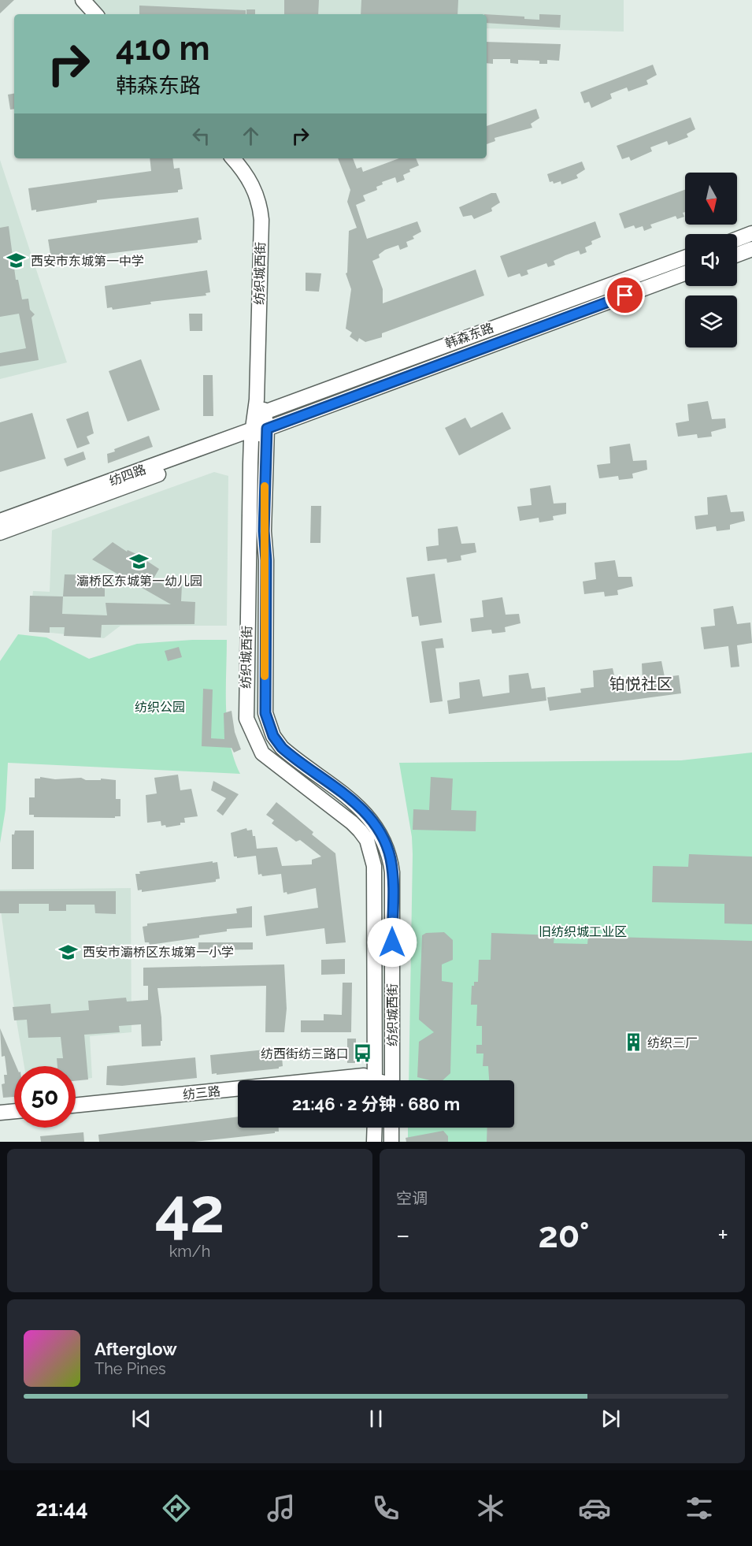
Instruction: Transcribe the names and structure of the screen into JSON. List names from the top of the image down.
{
  "streets": {
    "main road": [
      "纺织城西街",
      "韩森东路",
      "纺四路",
      "纺三路"
    ]
  },
  "crossings": [
    ["纺织城西街", "韩森东路"],
    ["纺织城西街", "纺四路"],
    ["韩森东路", "纺四路"]
  ],
  "districts": ["铂悦社区"],
  "parks": ["纺织公园", "旧纺织城工业区"],
  "places": {
    "school or university": ["西安市东城第一中学", "灞桥区东城第一幼儿园", "西安市灞桥区东城第一小学"],
    "building": ["纺织三厂"],
    "bus stop": ["纺西街纺三路口"]
  },
  "north": "bottom",
  "page": {
    "turn": ["410 m", "韩森东路"],
    "limit": "50",
    "trip": "21:46 · 2 分钟 · 680 m",
    "tile": [
      ["42", "km/h"],
      "空调"
    ],
    "heat": ["−", "20°", "+"],
    "song": ["Afterglow", "The Pines"],
    "tabs": "21:44"
  }
}
